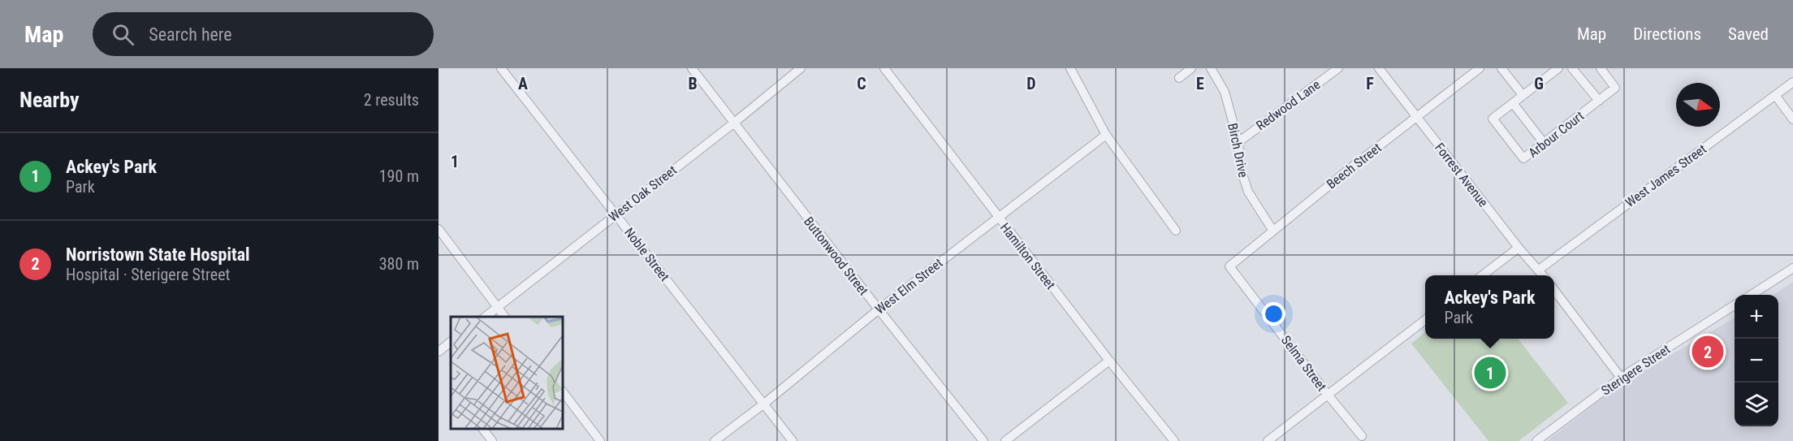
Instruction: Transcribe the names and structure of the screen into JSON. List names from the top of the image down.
{
  "streets": {
    "street": [
      "Redwood Lane",
      "Arbour Court",
      "Birch Drive",
      "Beech Street",
      "Forrest Avenue",
      "West James Street",
      "West Oak Street",
      "Noble Street",
      "Buttonwood Street",
      "Hamilton Street",
      "West Elm Street",
      "Selma Street",
      "Sterigere Street"
    ]
  },
  "crossings": [
    ["Redwood Lane", "Birch Drive"],
    ["Birch Drive", "Beech Street"],
    ["Beech Street", "Forrest Avenue"],
    ["Beech Street", "Selma Street"],
    ["Forrest Avenue", "West James Street"],
    ["West Oak Street", "Noble Street"],
    ["West Oak Street", "Buttonwood Street"],
    ["Noble Street", "West Elm Street"],
    ["Buttonwood Street", "West Elm Street"],
    ["Hamilton Street", "West Elm Street"]
  ],
  "north": "right",
  "page": {
    "header": "Map",
    "search": "Search here",
    "nav": ["Map", "Directions", "Saved"],
    "heading": ["Nearby", "2 results"],
    "list": [
      {
        "mark": "1",
        "name": "Ackey's Park",
        "note": "Park",
        "value": "190 m"
      },
      {
        "mark": "2",
        "name": "Norristown State Hospital",
        "note": "Hospital · Sterigere Street",
        "value": "380 m"
      }
    ],
    "popup": ["Ackey's Park", "Park"],
    "map_buttons": ["+", "−"],
    "pins": ["2", "1"]
  },
  "grid": {
    "columns": [
      "A",
      "B",
      "C",
      "D",
      "E",
      "F",
      "G"
    ],
    "rows": ["1"]
  }
}
